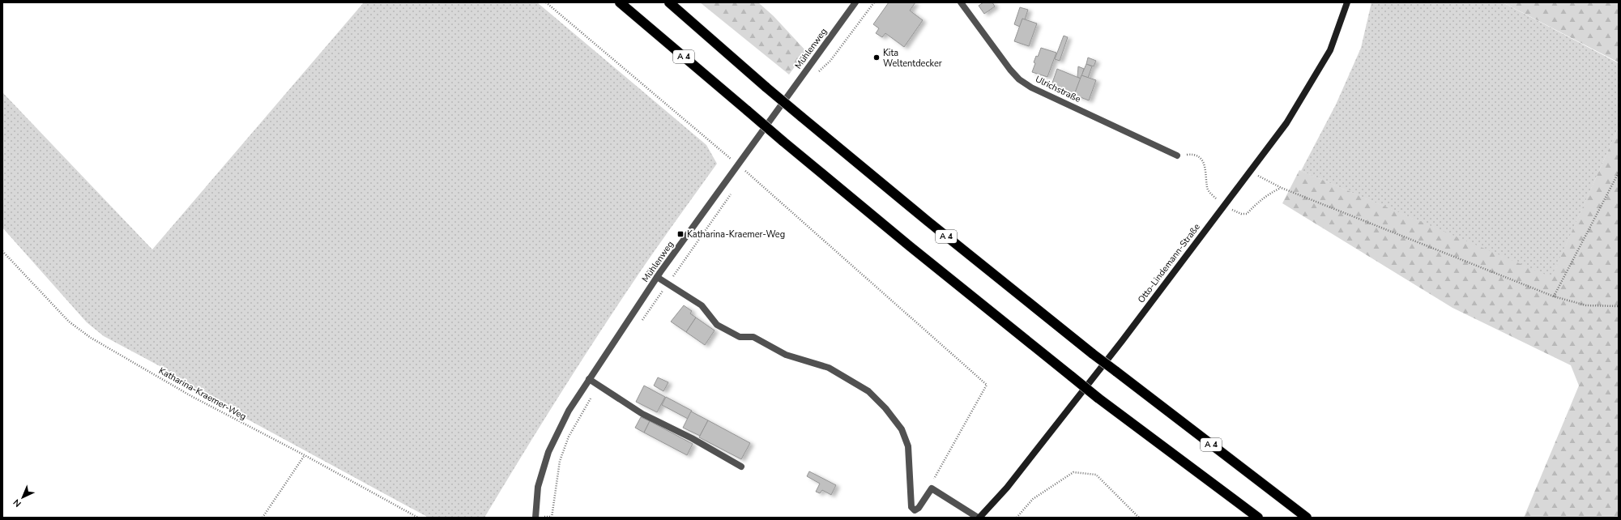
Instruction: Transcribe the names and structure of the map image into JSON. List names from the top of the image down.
{
  "streets": {
    "highway": ["A 4"],
    "street": ["Mühlenweg", "Ulrichstraße", "Otto-Lindemann-Straße"],
    "path": ["Katharina-Kraemer-Weg"]
  },
  "places": {
    "other": ["Kita Weltentdecker"],
    "transit": ["Katharina-Kraemer-Weg"]
  },
  "north": "bottom left"
}
